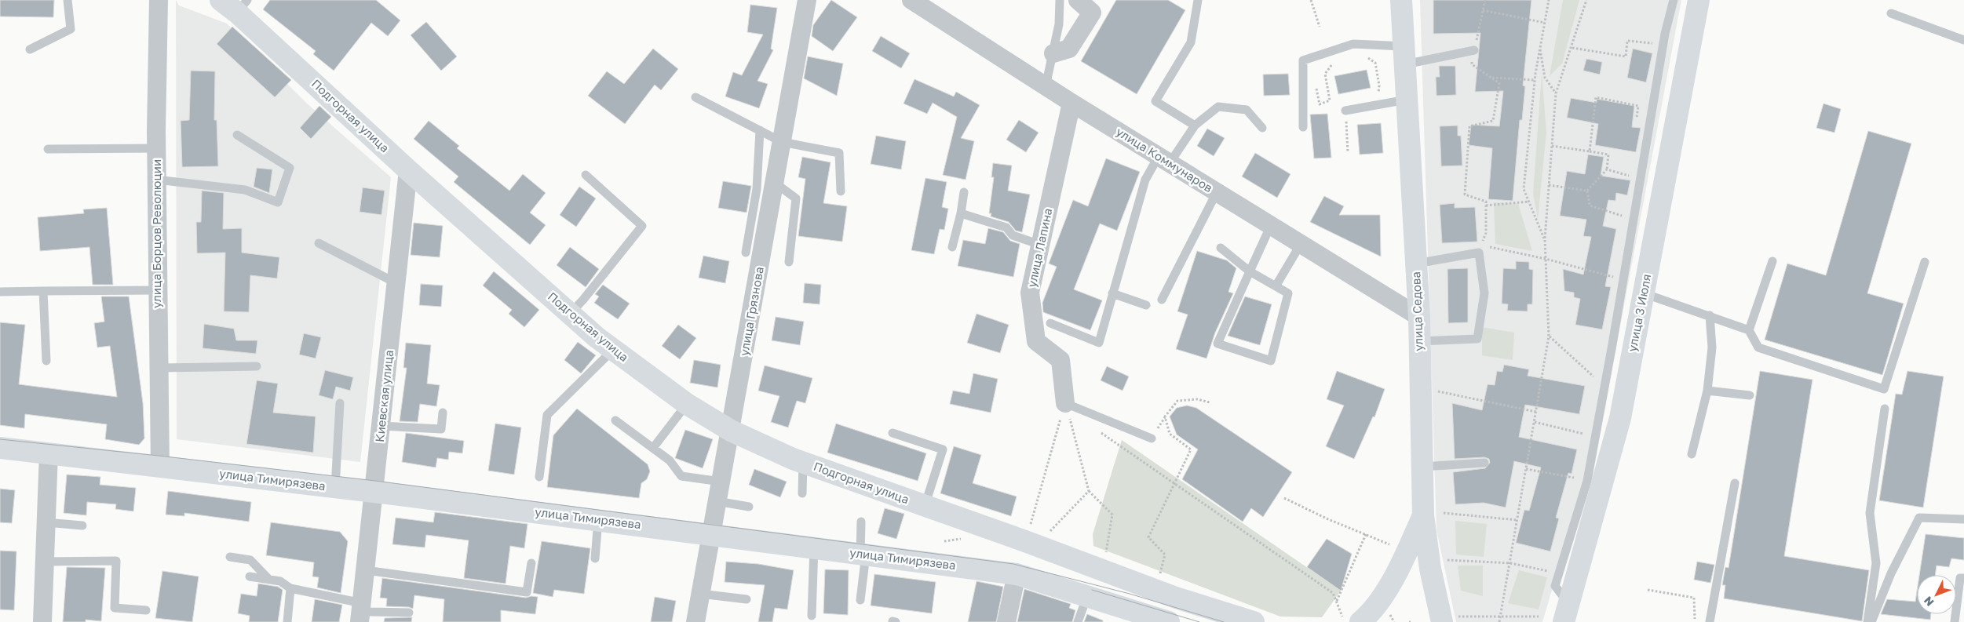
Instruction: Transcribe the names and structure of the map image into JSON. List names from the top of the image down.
{
  "streets": {
    "street": [
      "Подгорная улица",
      "улица Коммунаров",
      "улица Борцов Революции",
      "улица Лапина",
      "улица Грязнова",
      "улица Седова",
      "улица 3 Июля",
      "Киевская улица",
      "улица Тимирязева"
    ]
  },
  "crossings": [
    ["Подгорная улица", "улица Грязнова"],
    ["Подгорная улица", "Киевская улица"],
    ["улица Коммунаров", "улица Лапина"],
    ["улица Коммунаров", "улица Седова"],
    ["улица Борцов Революции", "улица Тимирязева"],
    ["улица Грязнова", "улица Тимирязева"],
    ["Киевская улица", "улица Тимирязева"]
  ],
  "north": "bottom left"
}
